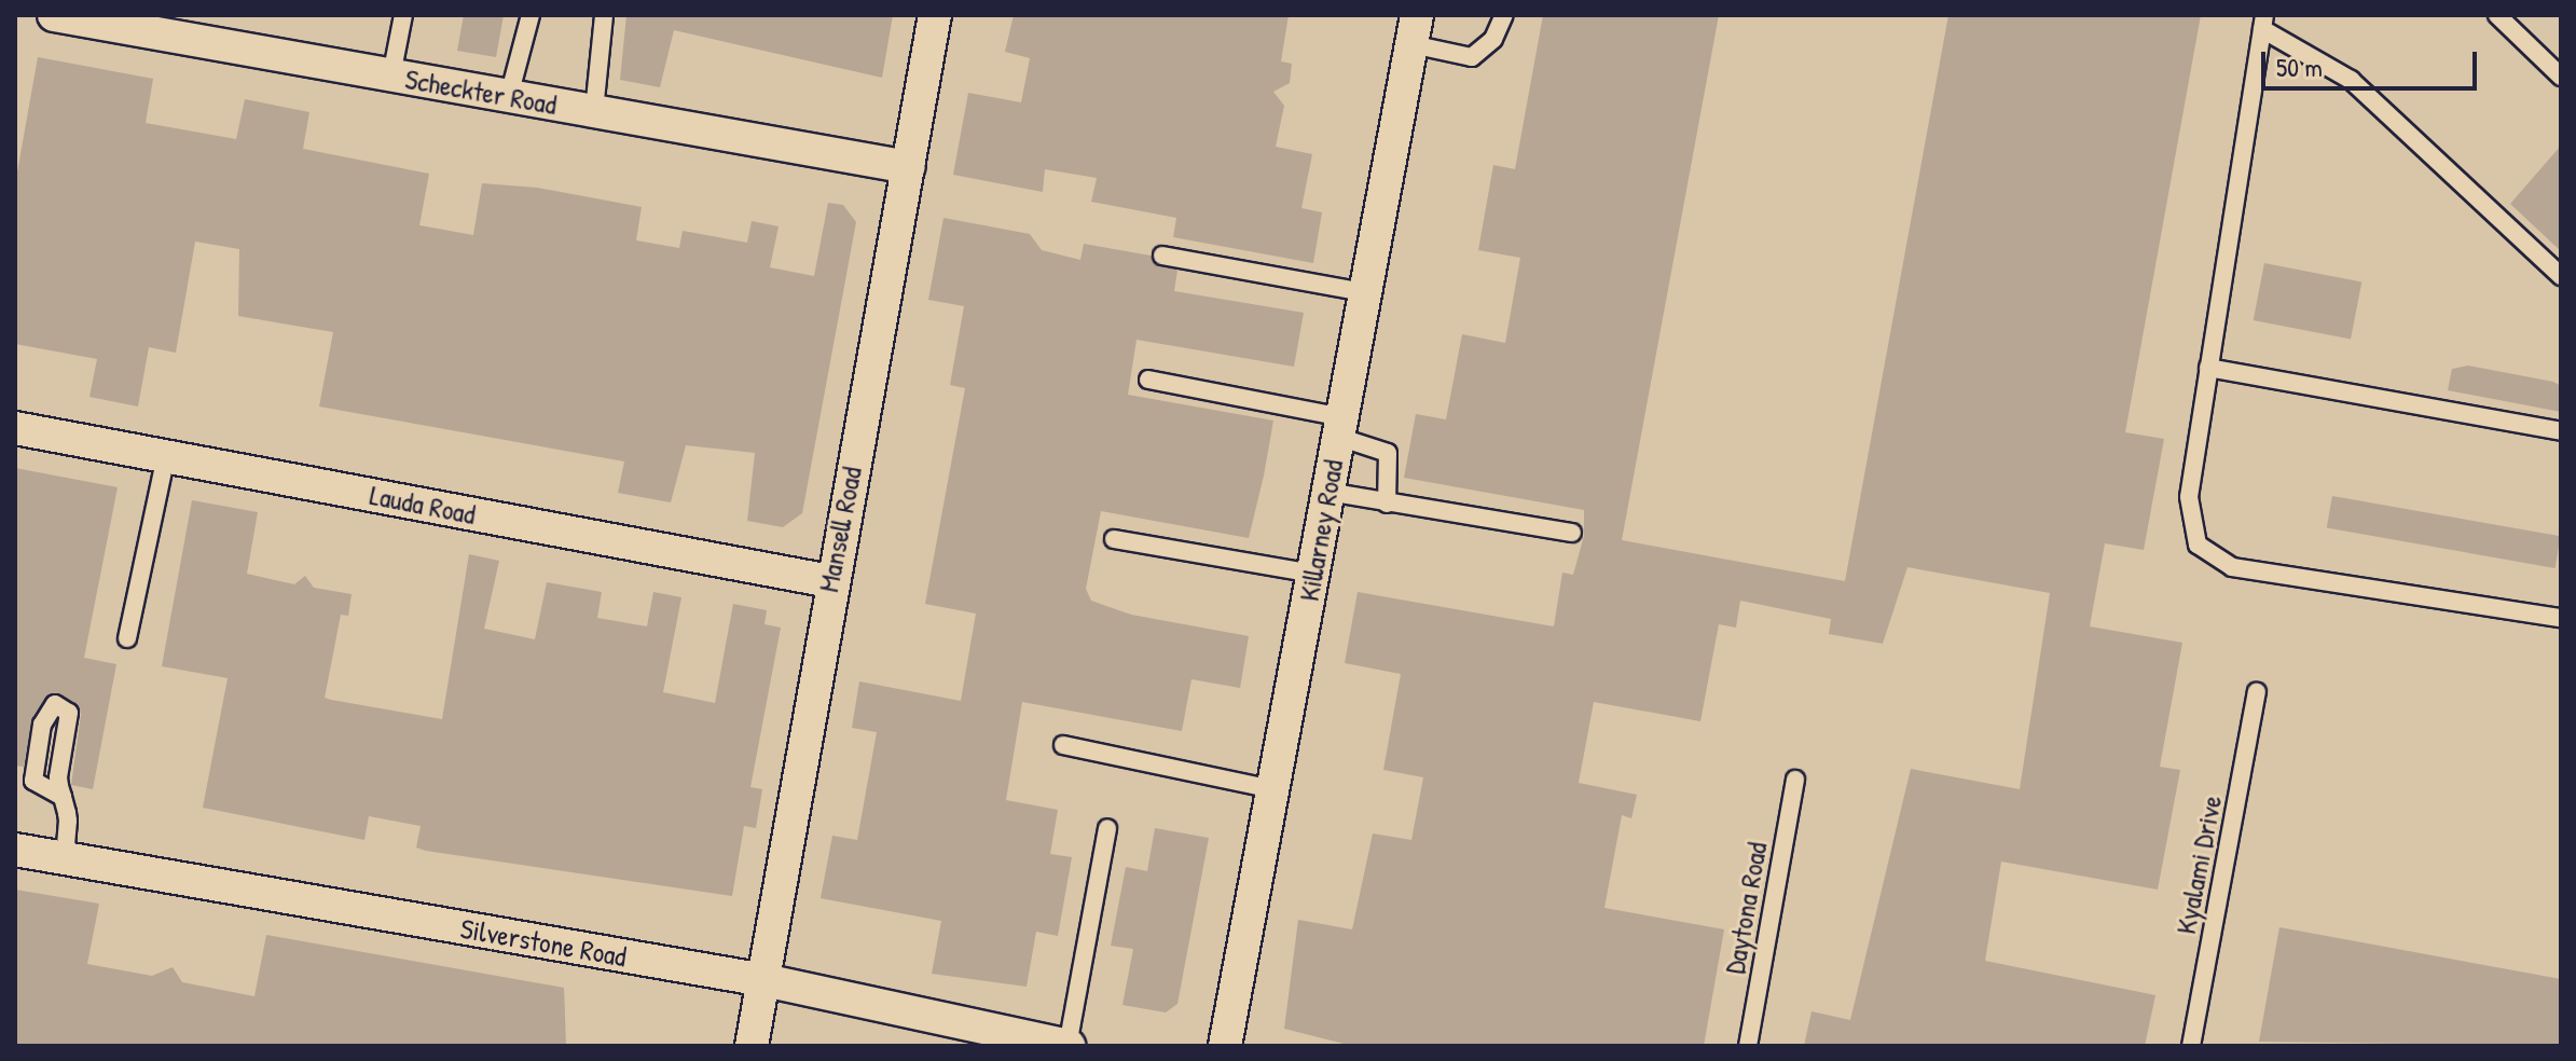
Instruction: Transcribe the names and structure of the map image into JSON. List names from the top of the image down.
{
  "streets": {
    "street": [
      "Scheckter Road",
      "Lauda Road",
      "Mansell Road",
      "Killarney Road",
      "Silverstone Road"
    ],
    "lane": ["Kyalami Drive", "Daytona Road"]
  },
  "crossings": [
    ["Scheckter Road", "Mansell Road"],
    ["Lauda Road", "Mansell Road"],
    ["Mansell Road", "Silverstone Road"]
  ],
  "scale_bar": "50 m"
}
